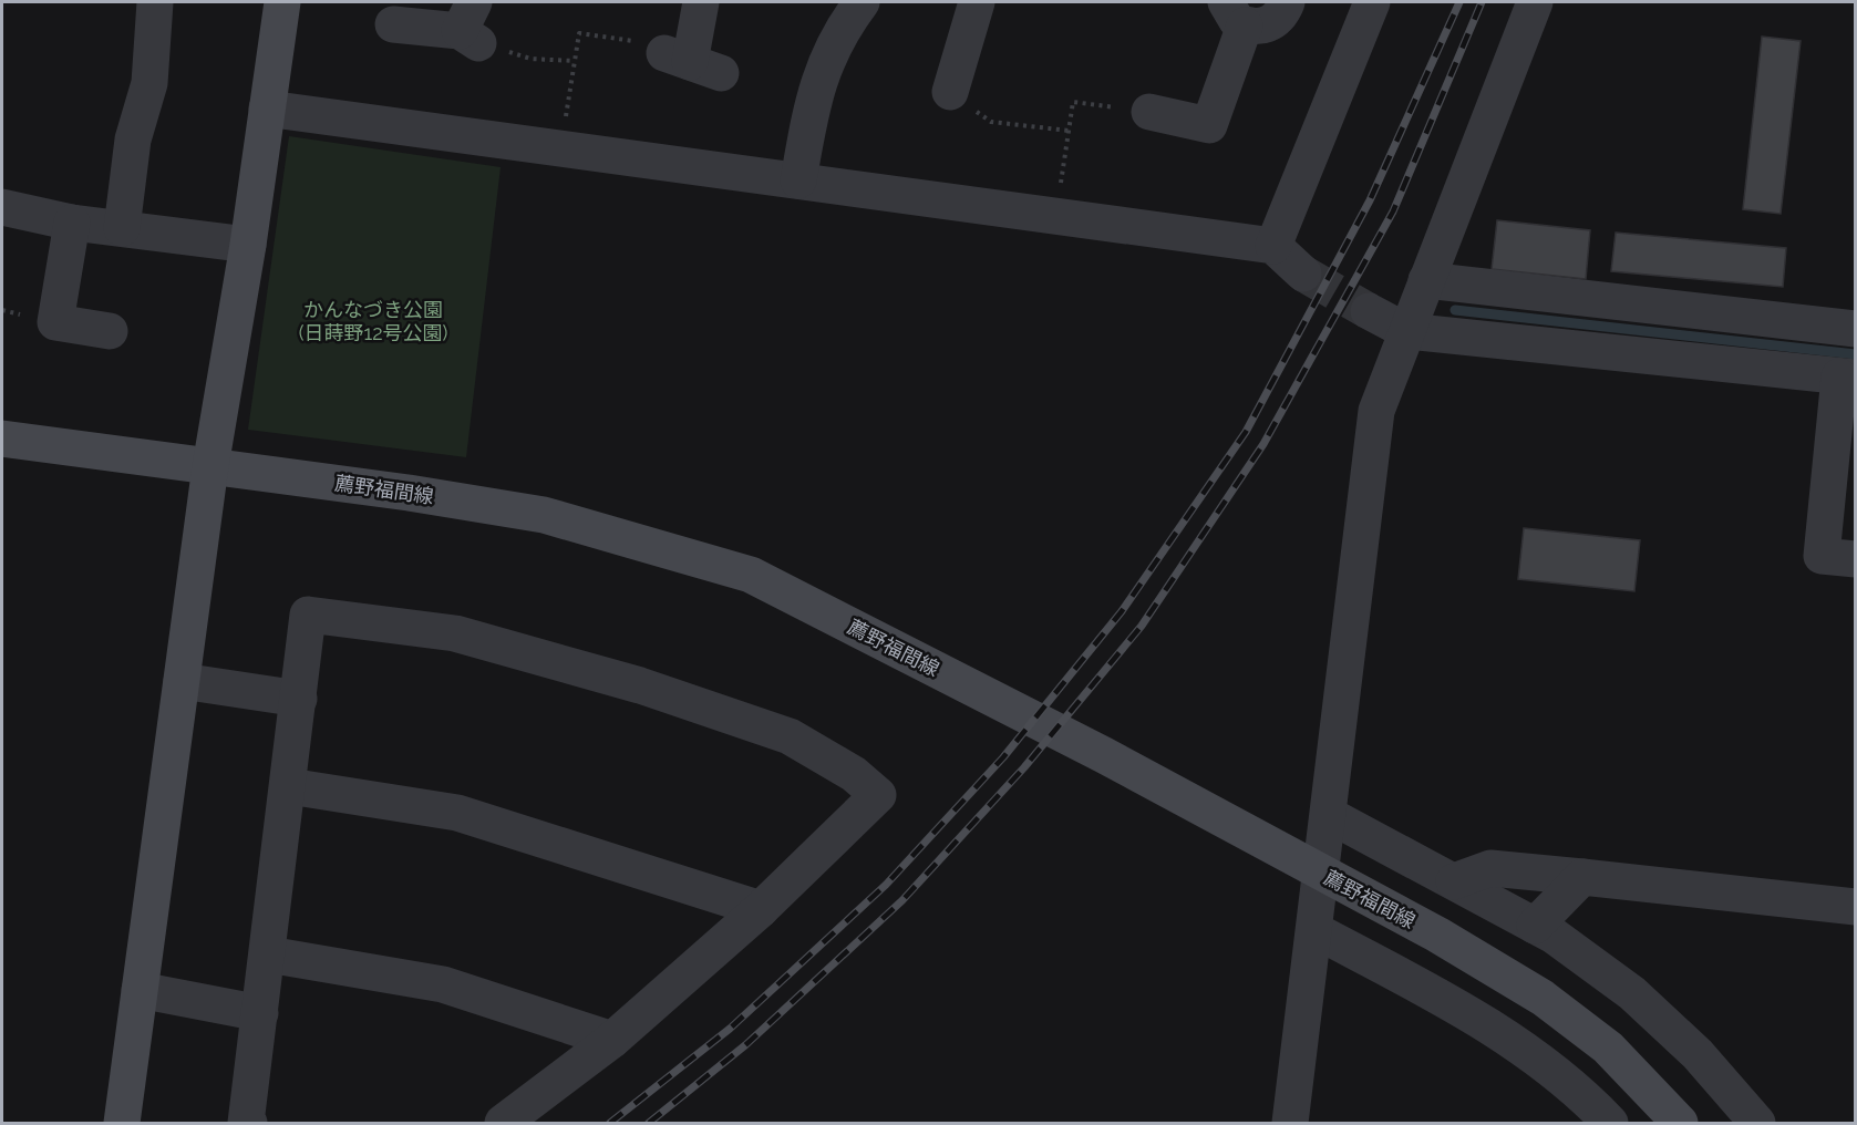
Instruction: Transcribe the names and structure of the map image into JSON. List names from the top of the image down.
{
  "streets": {
    "main road": ["薦野福間線"]
  },
  "parks": ["かんなづき公園 (日蒔野12号公園)"]
}
